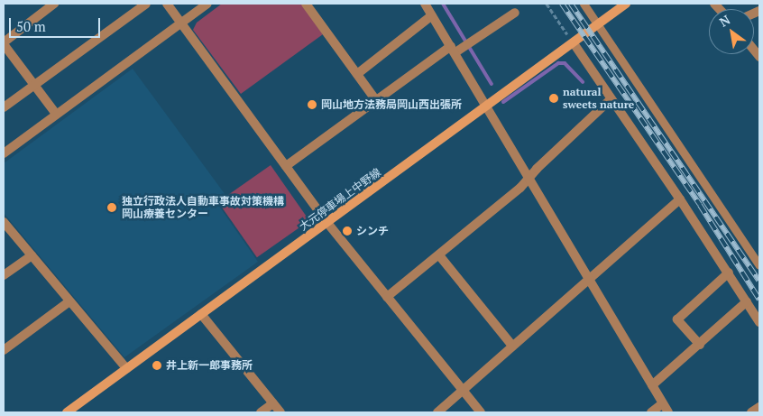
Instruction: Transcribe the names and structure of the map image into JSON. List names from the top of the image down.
{
  "streets": {
    "main road": ["大元停車場上中野線"]
  },
  "places": [
    "natural sweets nature",
    "岡山地方法務局岡山西出張所",
    "独立行政法人自動車事故対策機構 岡山療養センター",
    "シンチ",
    "井上新一郎事務所"
  ],
  "scale_bar": "50 m",
  "north": "top left"
}
